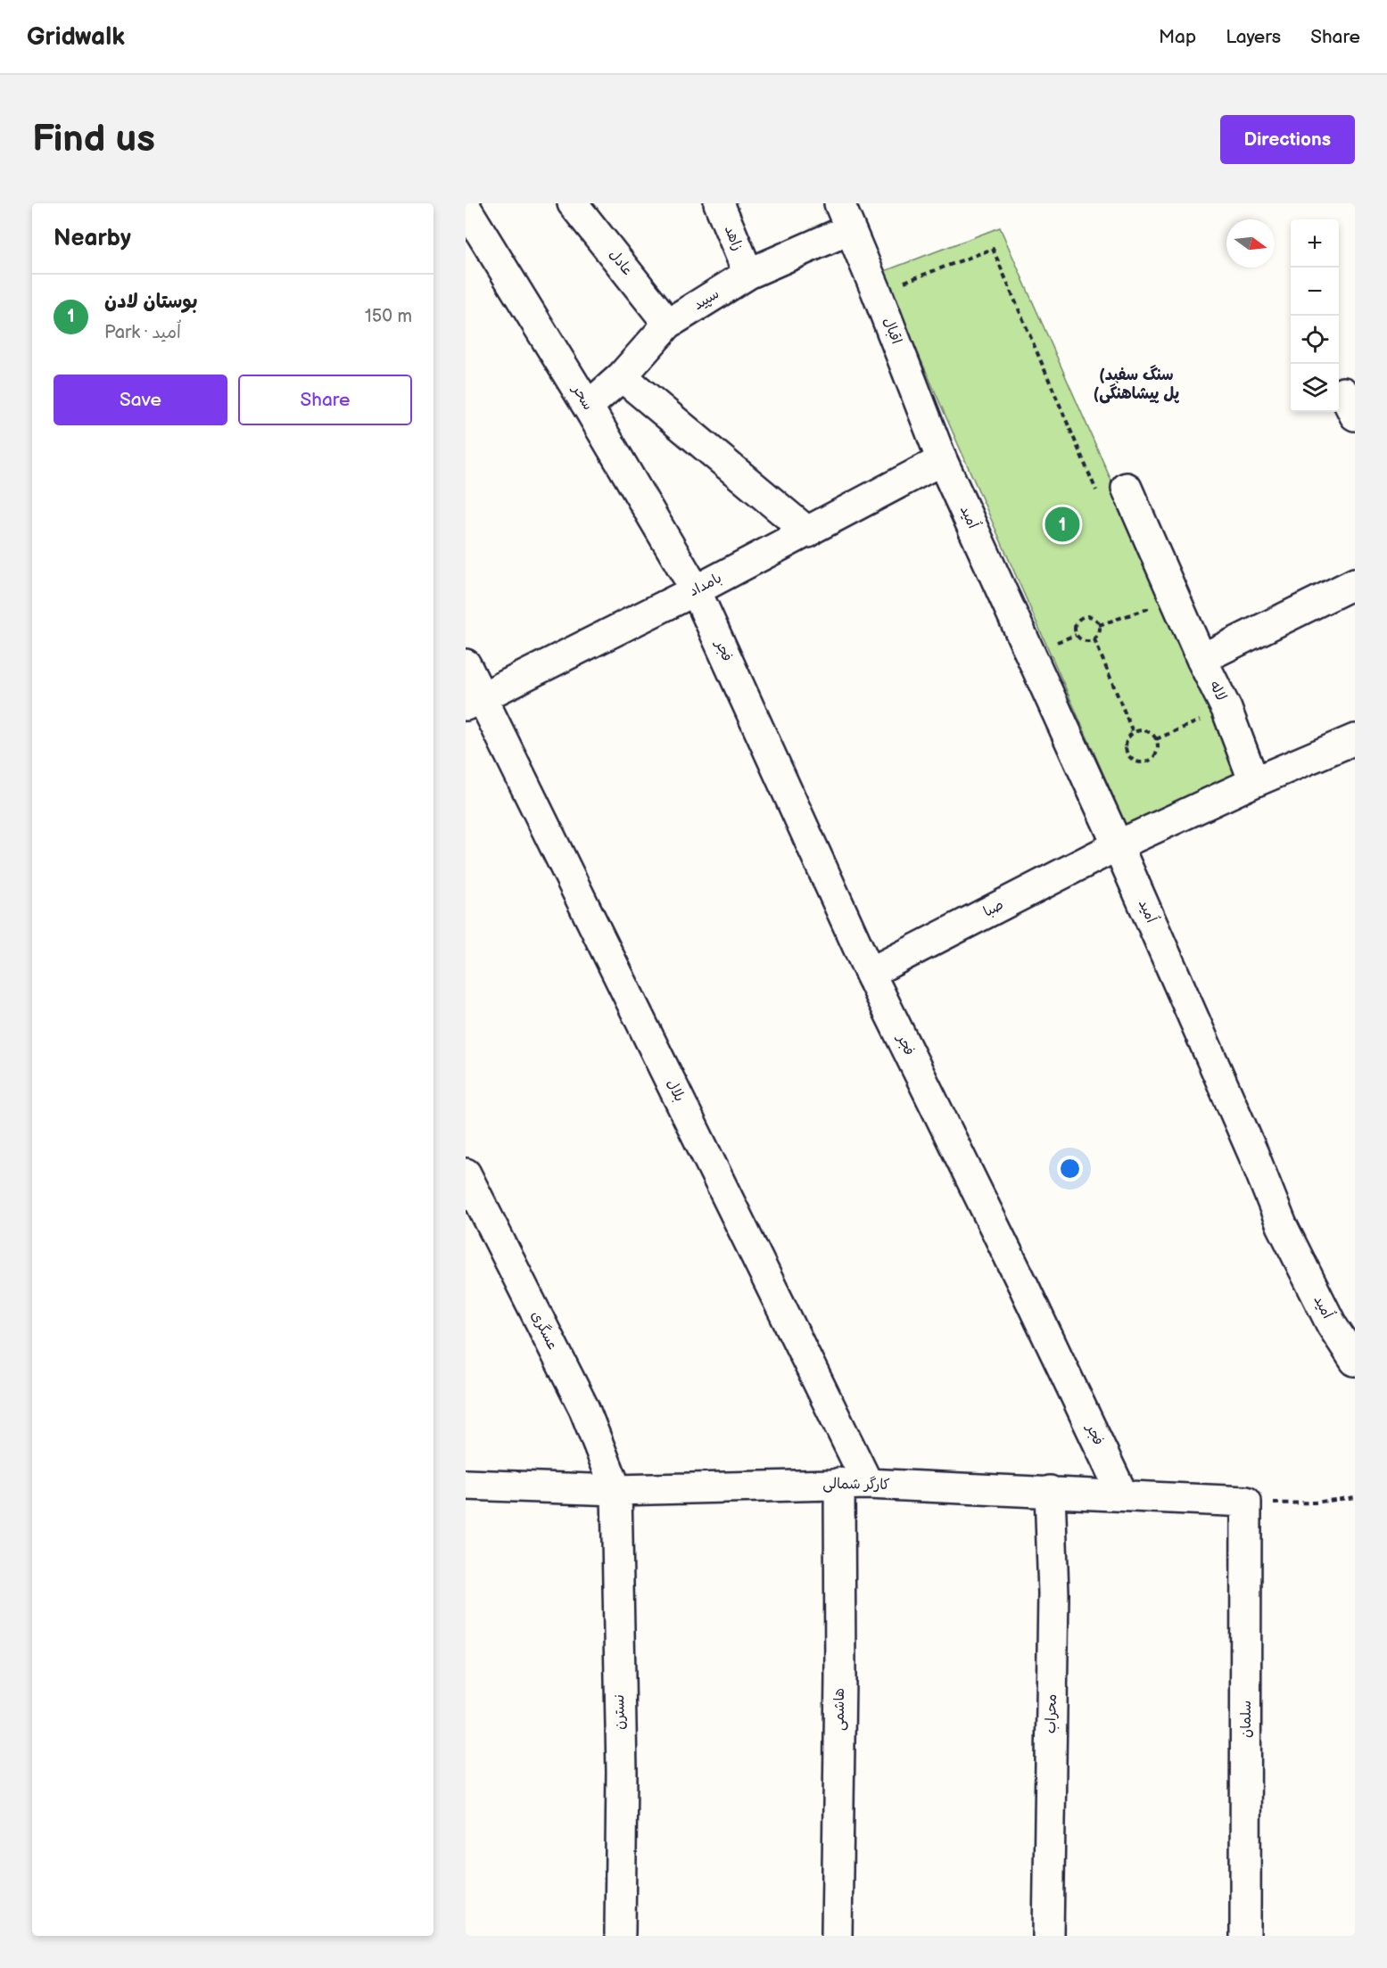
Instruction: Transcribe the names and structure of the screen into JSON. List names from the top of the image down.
{
  "streets": {
    "street": [
      "زاهد",
      "عادل",
      "سپید",
      "اقبال",
      "سحر",
      "اُمید",
      "بامداد",
      "فجر",
      "لاله",
      "صبا",
      "بلال",
      "عسگری",
      "کارگر شمالی",
      "هاشمی",
      "نسترن",
      "محراب",
      "سلمان"
    ]
  },
  "crossings": [
    ["زاهد", "سپید"],
    ["عادل", "سپید"],
    ["سپید", "اقبال"],
    ["سپید", "سحر"],
    ["اقبال", "اُمید"],
    ["اقبال", "بامداد"],
    ["سحر", "بامداد"],
    ["سحر", "فجر"],
    ["اُمید", "بامداد"],
    ["اُمید", "صبا"],
    ["بامداد", "فجر"],
    ["بامداد", "بلال"],
    ["فجر", "صبا"],
    ["فجر", "کارگر شمالی"],
    ["لاله", "صبا"],
    ["بلال", "کارگر شمالی"],
    ["بلال", "هاشمی"],
    ["عسگری", "کارگر شمالی"],
    ["عسگری", "نسترن"],
    ["کارگر شمالی", "هاشمی"],
    ["کارگر شمالی", "نسترن"],
    ["کارگر شمالی", "محراب"],
    ["کارگر شمالی", "سلمان"]
  ],
  "districts": ["(سنگ سفید (پل پیشاهنگی"],
  "north": "right",
  "page": {
    "header": "Gridwalk",
    "nav": ["Map", "Layers", "Share"],
    "buttons": [
      "Directions",
      ["Save", "Share"]
    ],
    "title": "Find us",
    "heading": "Nearby",
    "map_buttons": ["+", "−"],
    "list": [
      {
        "mark": "1",
        "name": "بوستان لادن",
        "note": "Park · اُمید",
        "value": "150 m"
      }
    ],
    "pins": "1"
  }
}
